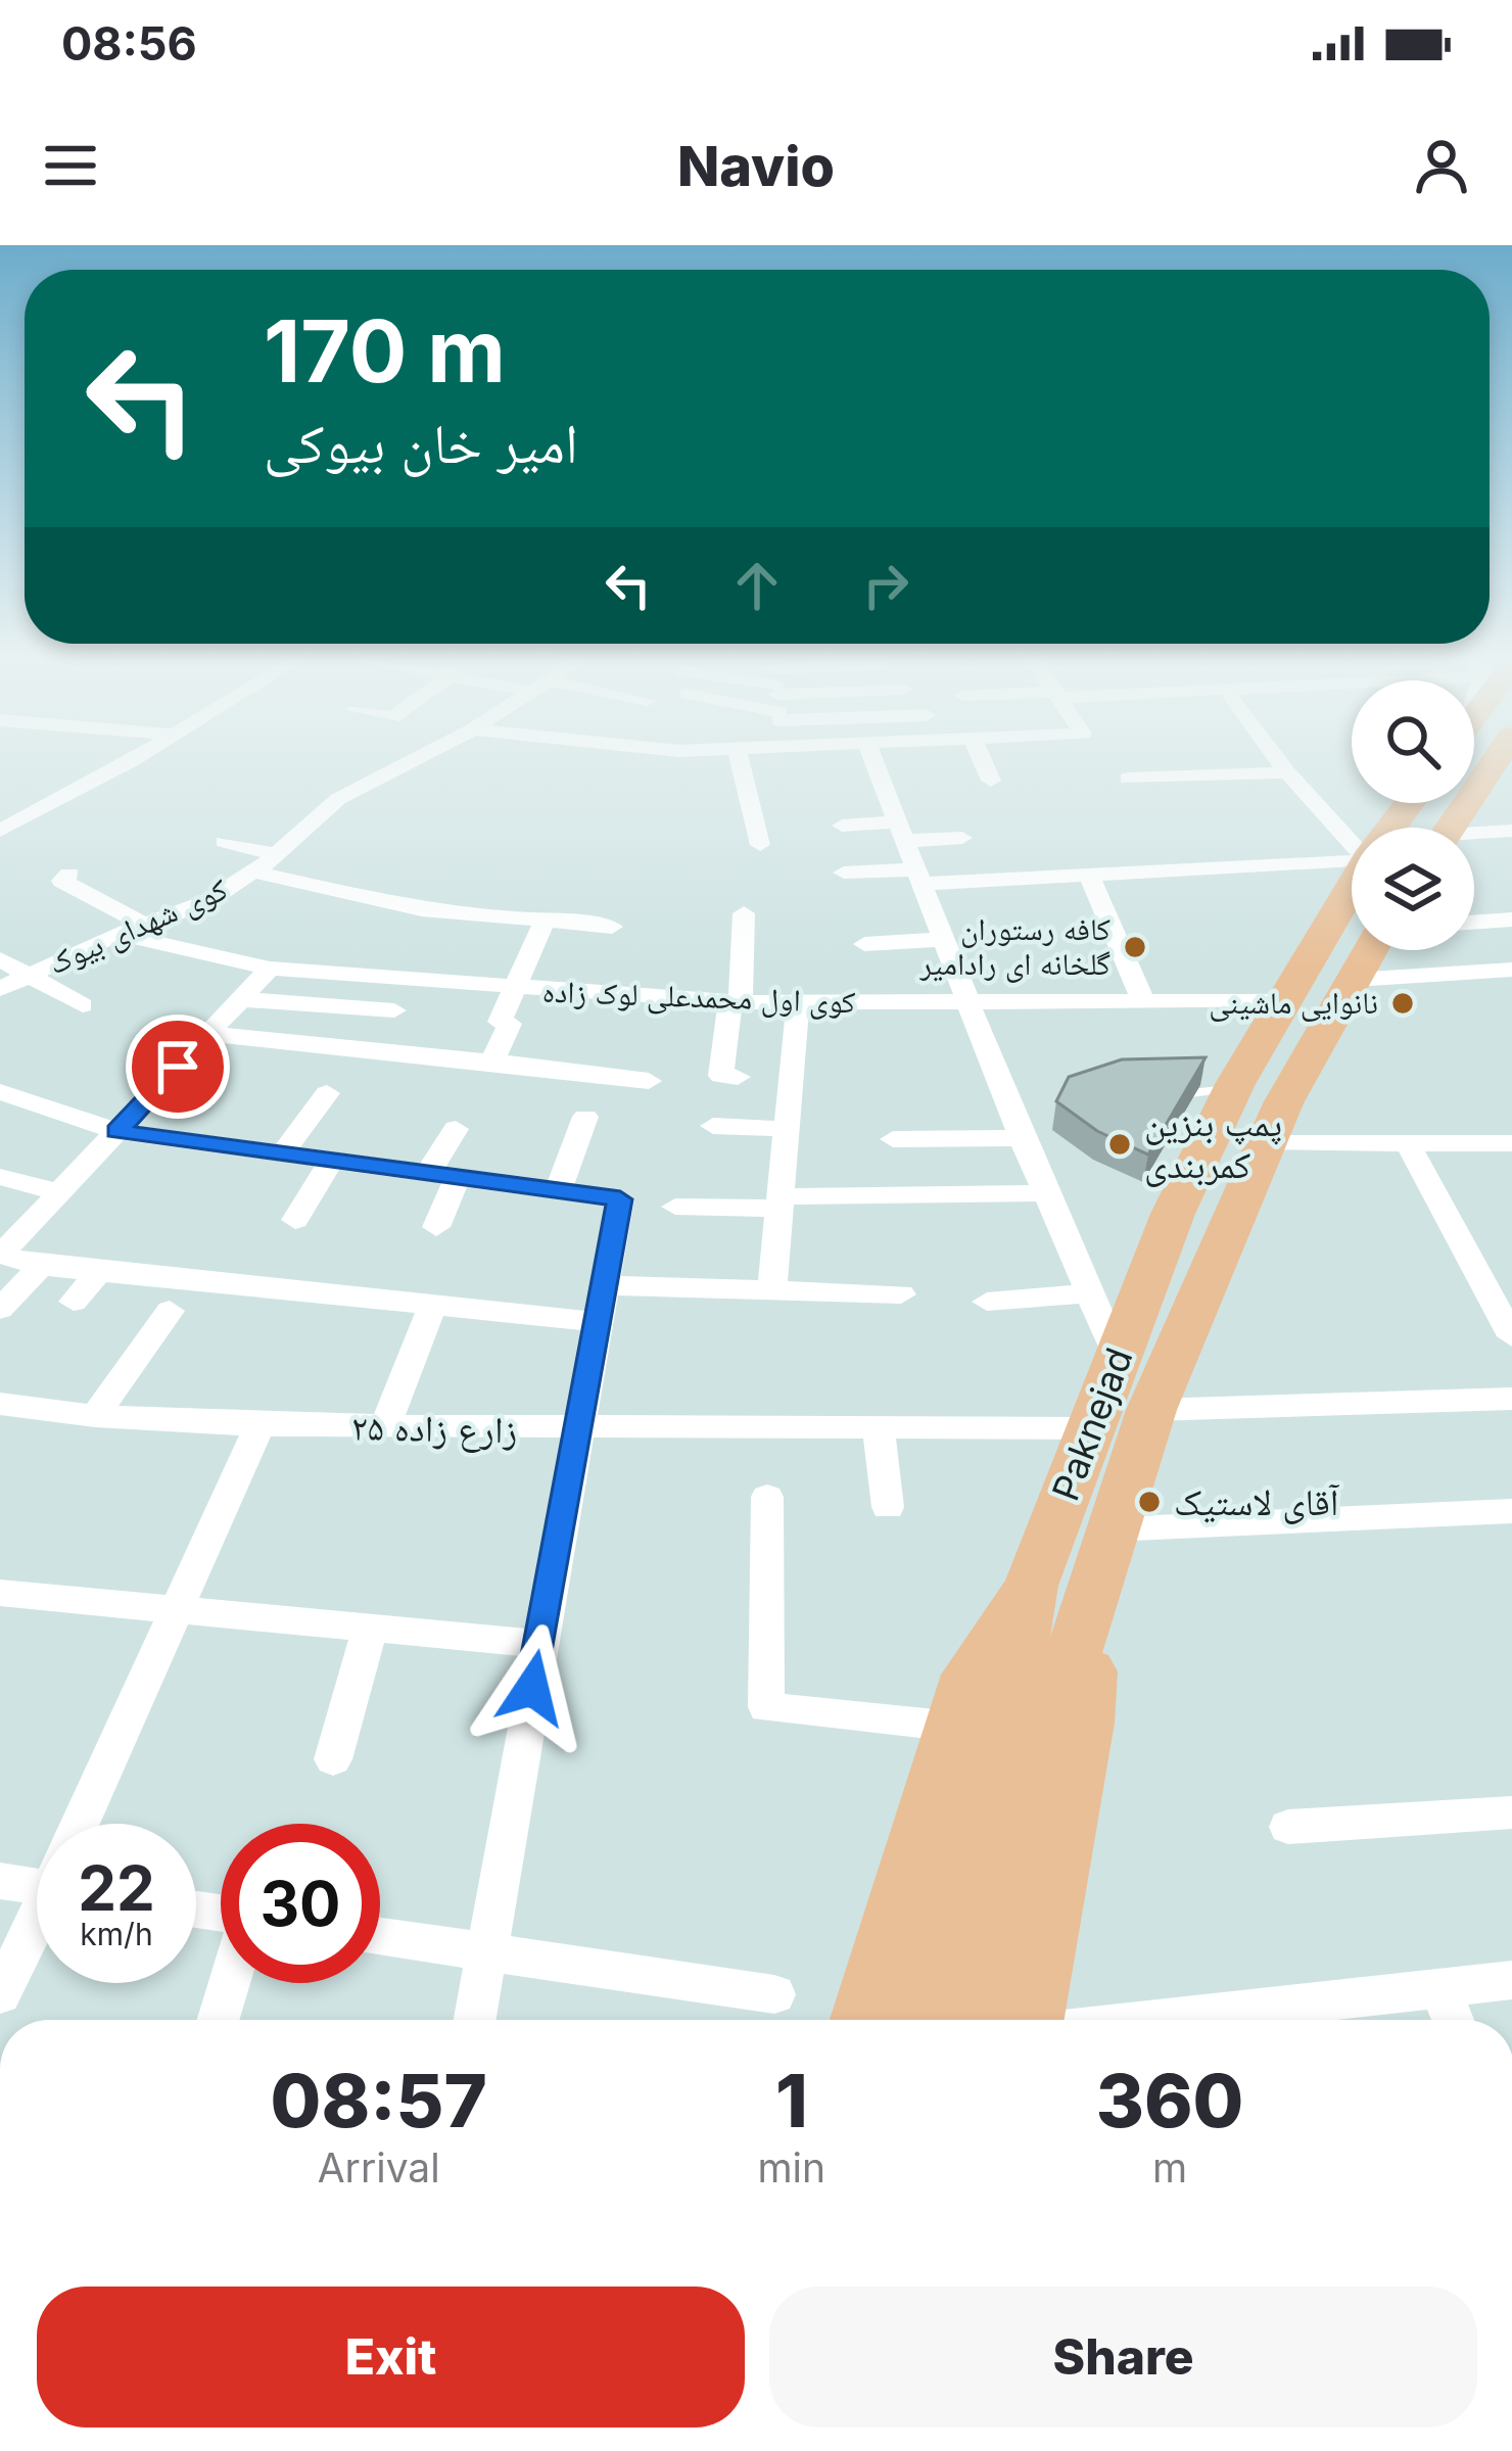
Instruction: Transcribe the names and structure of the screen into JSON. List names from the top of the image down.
{
  "streets": {
    "main road": ["Paknejad"],
    "street": ["کوی شهدای بیوک", "کوی اول محمدعلی لوک زاده", "زارع زاده ۲۵"]
  },
  "crossings": [
    ["کوی شهدای بیوک", "کوی اول محمدعلی لوک زاده"],
    ["کوی اول محمدعلی لوک زاده", "Paknejad"],
    ["Paknejad", "زارع زاده ۲۵"]
  ],
  "places": [
    "کافه رستوران گلخانه ای رادامیر",
    "نانوایی ماشینی",
    "پمپ بنزین کمربندی",
    "آقای لاستیک"
  ],
  "page": {
    "status": "08:56",
    "header": "Navio",
    "turn": ["170 m", "امیر خان بیوکی"],
    "speed": "22 km/h",
    "limit": "30",
    "eta": [
      "08:57",
      "Arrival",
      "1",
      "min",
      "360",
      "m"
    ],
    "buttons": ["Exit", "Share"]
  }
}
